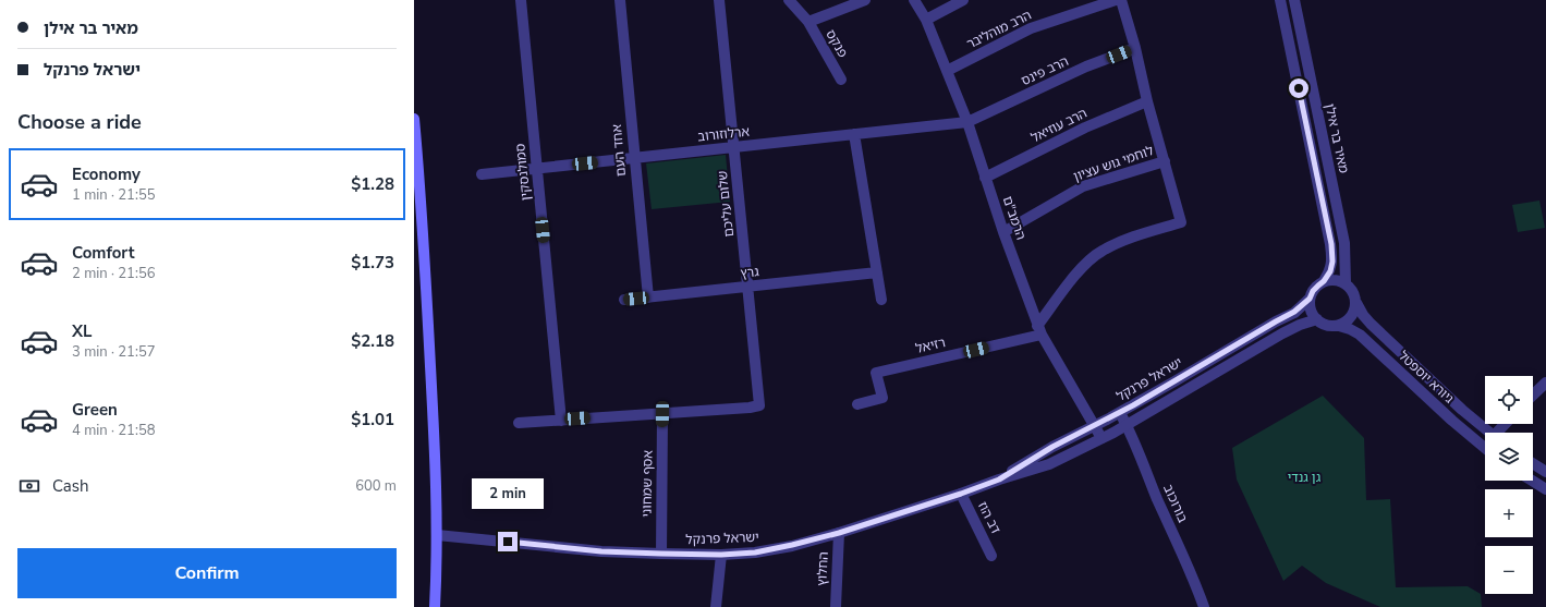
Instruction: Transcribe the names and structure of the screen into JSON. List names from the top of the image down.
{
  "streets": {
    "street": [
      "הרב מוהליבר",
      "פנקס",
      "הרב פינס",
      "הרב עוזיאל",
      "ארלוזורוב",
      "מאיר בר אילן",
      "אחד העם",
      "לוחמי גוש עציון",
      "סמולנסקין",
      "שלום עליכם",
      "הרמב\"ם",
      "גרץ",
      "רזיאל",
      "גיורא יוספטל",
      "ישראל פרנקל",
      "אסף שמחוני",
      "בורוכוב",
      "דב הוז",
      "החלוץ"
    ]
  },
  "crossings": [
    ["הרב מוהליבר", "הרמב\"ם"],
    ["הרב פינס", "ארלוזורוב"],
    ["הרב פינס", "הרמב\"ם"],
    ["הרב עוזיאל", "הרמב\"ם"],
    ["ארלוזורוב", "אחד העם"],
    ["ארלוזורוב", "סמולנסקין"],
    ["ארלוזורוב", "שלום עליכם"],
    ["ארלוזורוב", "הרמב\"ם"],
    ["מאיר בר אילן", "גיורא יוספטל"],
    ["מאיר בר אילן", "ישראל פרנקל"],
    ["אחד העם", "גרץ"],
    ["לוחמי גוש עציון", "הרמב\"ם"],
    ["שלום עליכם", "גרץ"],
    ["שלום עליכם", "אסף שמחוני"],
    ["הרמב\"ם", "רזיאל"],
    ["הרמב\"ם", "ישראל פרנקל"],
    ["גיורא יוספטל", "ישראל פרנקל"],
    ["ישראל פרנקל", "אסף שמחוני"],
    ["ישראל פרנקל", "בורוכוב"],
    ["ישראל פרנקל", "דב הוז"],
    ["ישראל פרנקל", "החלוץ"]
  ],
  "parks": ["גן גנדי"],
  "page": {
    "banner": ["מאיר בר אילן", "ישראל פרנקל"],
    "heading": "Choose a ride",
    "list": [
      {
        "name": "Economy",
        "note": "1 min · 21:55",
        "value": "$1.28"
      },
      {
        "name": "Comfort",
        "note": "2 min · 21:56",
        "value": "$1.73"
      },
      {
        "name": "XL",
        "note": "3 min · 21:57",
        "value": "$2.18"
      },
      {
        "name": "Green",
        "note": "4 min · 21:58",
        "value": "$1.01"
      }
    ],
    "map_buttons": ["+", "−"],
    "pay": ["Cash", "600 m"],
    "bubble": "2 min",
    "buttons": "Confirm"
  }
}
